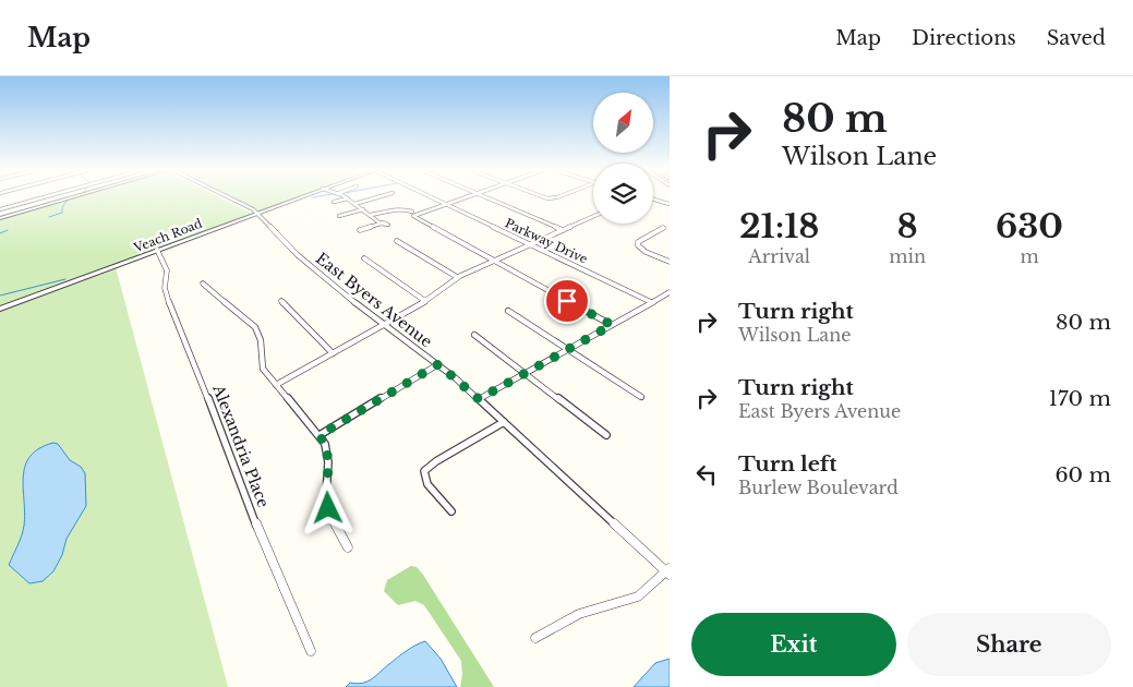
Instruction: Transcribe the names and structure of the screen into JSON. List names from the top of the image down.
{
  "streets": {
    "street": [
      "Veach Road",
      "Parkway Drive",
      "East Byers Avenue",
      "Alexandria Place"
    ]
  },
  "crossings": [
    ["Veach Road", "East Byers Avenue"],
    ["Veach Road", "Alexandria Place"]
  ],
  "north": "top right",
  "page": {
    "header": "Map",
    "nav": ["Map", "Directions", "Saved"],
    "turn": ["80 m", "Wilson Lane"],
    "eta": [
      "21:18",
      "Arrival",
      "8",
      "min",
      "630",
      "m"
    ],
    "list": [
      {
        "name": "Turn right",
        "note": "Wilson Lane",
        "value": "80 m"
      },
      {
        "name": "Turn right",
        "note": "East Byers Avenue",
        "value": "170 m"
      },
      {
        "name": "Turn left",
        "note": "Burlew Boulevard",
        "value": "60 m"
      }
    ],
    "buttons": ["Exit", "Share"]
  }
}
